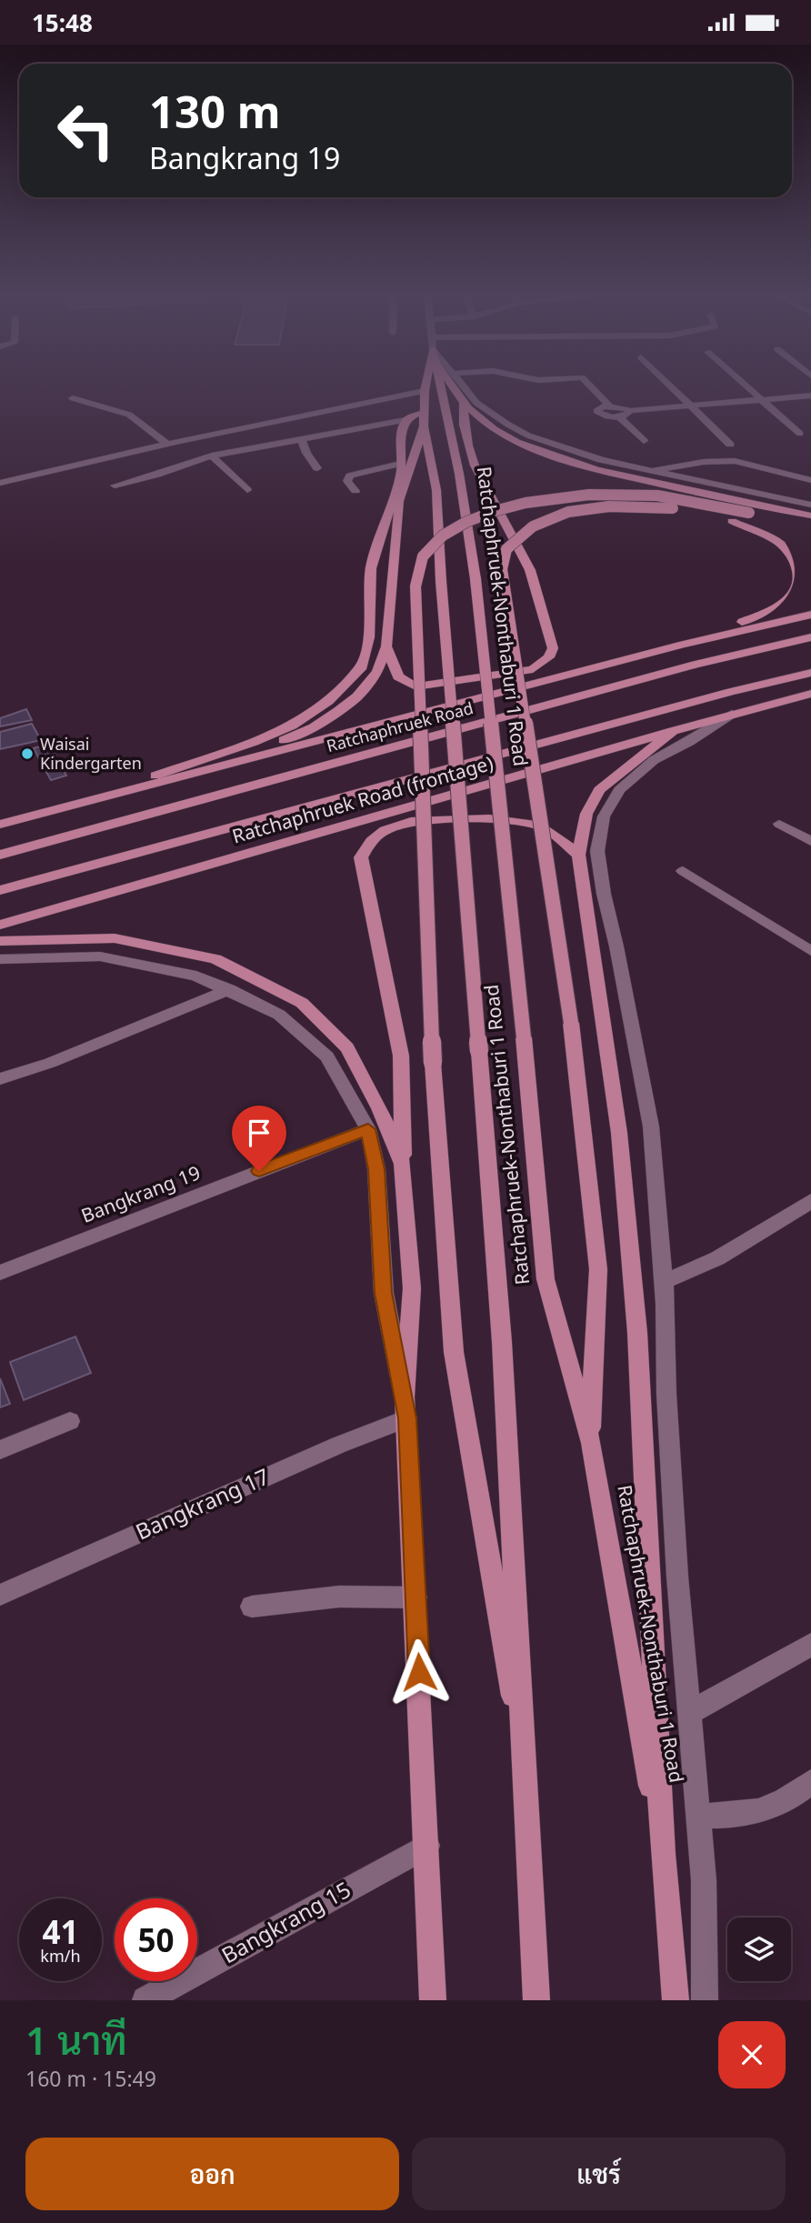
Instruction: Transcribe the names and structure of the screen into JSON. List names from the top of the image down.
{
  "streets": {
    "main road": ["Ratchaphruek-Nonthaburi 1 Road", "Ratchaphruek Road", "Ratchaphruek Road (frontage)"],
    "street": ["Bangkrang 19", "Bangkrang 17", "Bangkrang 15"]
  },
  "places": ["Waisai Kindergarten"],
  "page": {
    "status": "15:48",
    "turn": ["130 m", "Bangkrang 19"],
    "speed": "41 km/h",
    "limit": "50",
    "heading": ["1 นาที", "160 m · 15:49"],
    "buttons": ["ออก", "แชร์"]
  }
}
